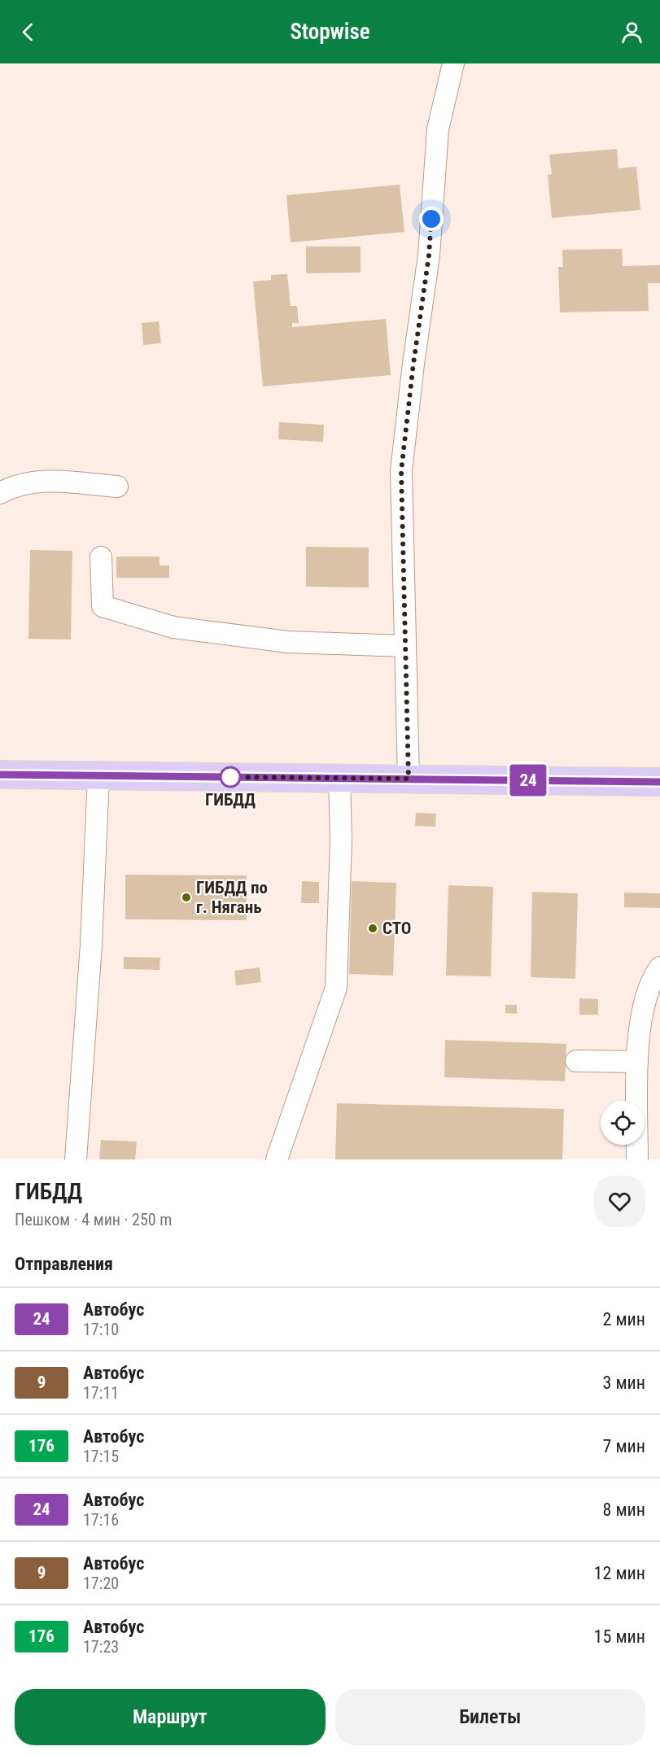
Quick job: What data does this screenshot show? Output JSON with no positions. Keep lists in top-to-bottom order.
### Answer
{
  "places": ["ГИБДД", "ГИБДД по г. Нягань", "СТО"],
  "lines": ["bus line 24"],
  "page": {
    "header": "Stopwise",
    "on_map": "24",
    "heading": [
      ["ГИБДД", "Пешком · 4 мин · 250 m"],
      "Отправления"
    ],
    "list": [
      {
        "mark": "24",
        "name": "Автобус",
        "note": "17:10",
        "value": "2 мин"
      },
      {
        "mark": "9",
        "name": "Автобус",
        "note": "17:11",
        "value": "3 мин"
      },
      {
        "mark": "176",
        "name": "Автобус",
        "note": "17:15",
        "value": "7 мин"
      },
      {
        "mark": "24",
        "name": "Автобус",
        "note": "17:16",
        "value": "8 мин"
      },
      {
        "mark": "9",
        "name": "Автобус",
        "note": "17:20",
        "value": "12 мин"
      },
      {
        "mark": "176",
        "name": "Автобус",
        "note": "17:23",
        "value": "15 мин"
      }
    ],
    "buttons": ["Маршрут", "Билеты"]
  }
}
